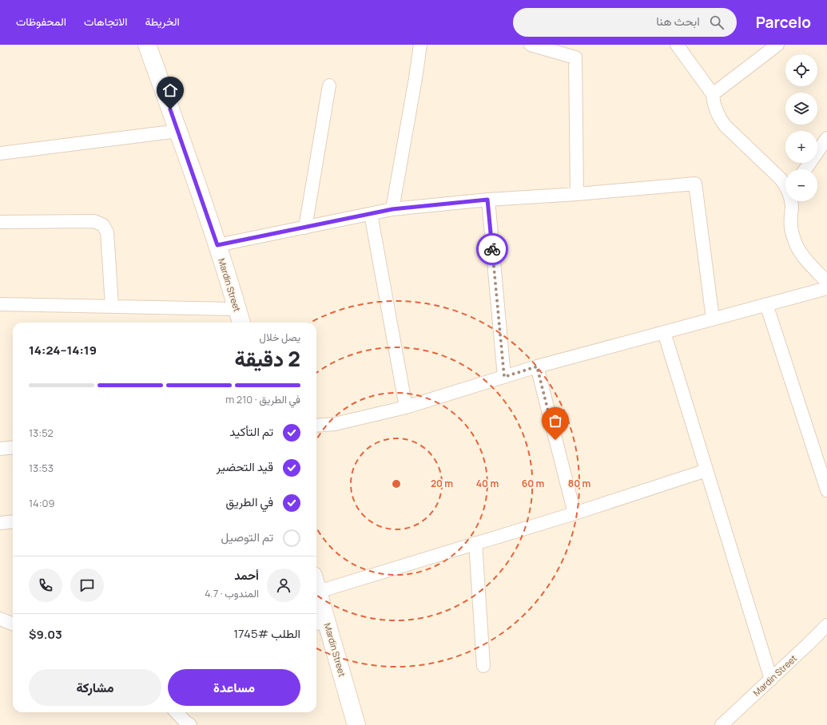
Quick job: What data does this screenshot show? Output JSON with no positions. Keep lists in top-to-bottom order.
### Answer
{
  "streets": {
    "street": ["Mardin Street"]
  },
  "page": {
    "header": "Parcelo",
    "search": "ابحث هنا",
    "nav": ["الخريطة", "الاتجاهات", "المحفوظات"],
    "map_buttons": ["+", "−"],
    "heading": ["2 دقيقة", "يصل خلال", "14:19–14:24"],
    "panel": [
      "أحمد",
      "المندوب · 4.7",
      "الطلب #1745",
      "$9.03"
    ],
    "bar": "في الطريق · 210 m",
    "list": [
      ["تم التأكيد", "13:52"],
      ["قيد التحضير", "13:53"],
      ["في الطريق", "14:09"],
      "تم التوصيل"
    ],
    "buttons": ["مساعدة", "مشاركة"]
  },
  "rings": [
    "20 m",
    "40 m",
    "60 m",
    "80 m"
  ]
}
